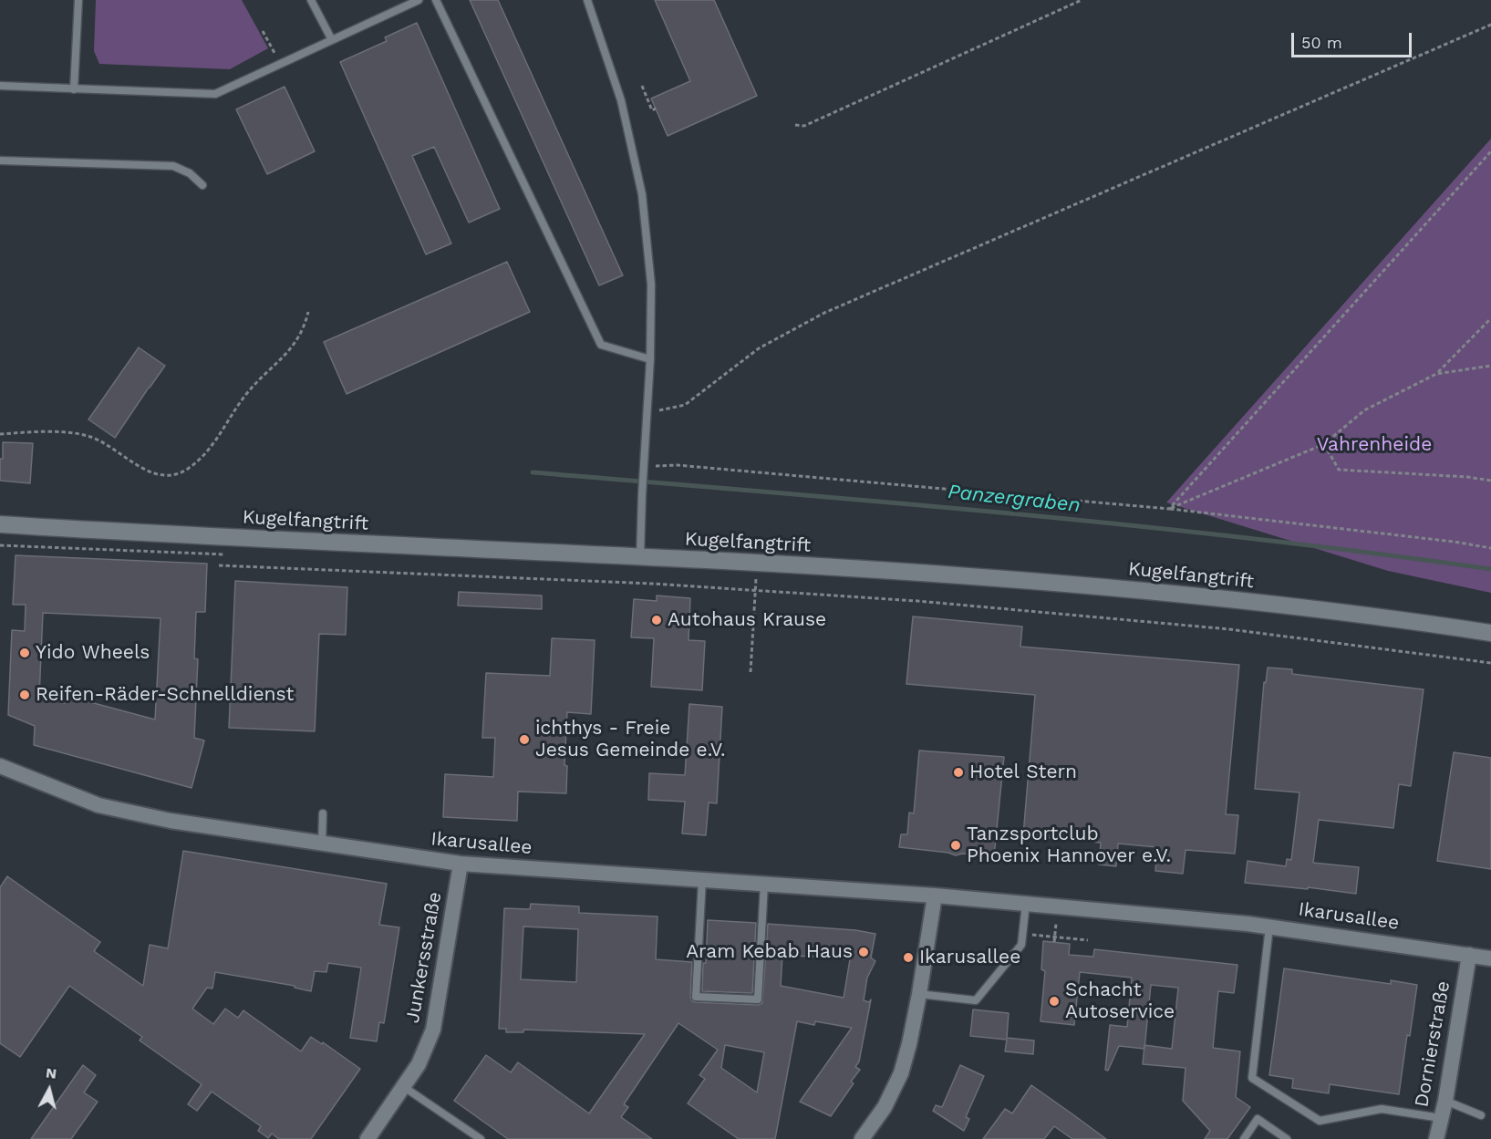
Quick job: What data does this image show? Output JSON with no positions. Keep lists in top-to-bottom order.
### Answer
{
  "streets": {
    "street": [
      "Kugelfangtrift",
      "Ikarusallee",
      "Junkersstraße",
      "Dornierstraße"
    ]
  },
  "crossings": [
    ["Ikarusallee", "Junkersstraße"],
    ["Ikarusallee", "Dornierstraße"]
  ],
  "water": ["Panzergraben"],
  "parks": ["Vahrenheide"],
  "places": [
    "Autohaus Krause",
    "Yido Wheels",
    "Reifen-Räder-Schnelldienst",
    "ichthys - Freie Jesus Gemeinde e.V.",
    "Hotel Stern",
    "Tanzsportclub Phoenix Hannover e.V.",
    "Aram Kebab Haus",
    "Ikarusallee",
    "Schacht Autoservice"
  ],
  "scale_bar": "50 m",
  "north": "top"
}
